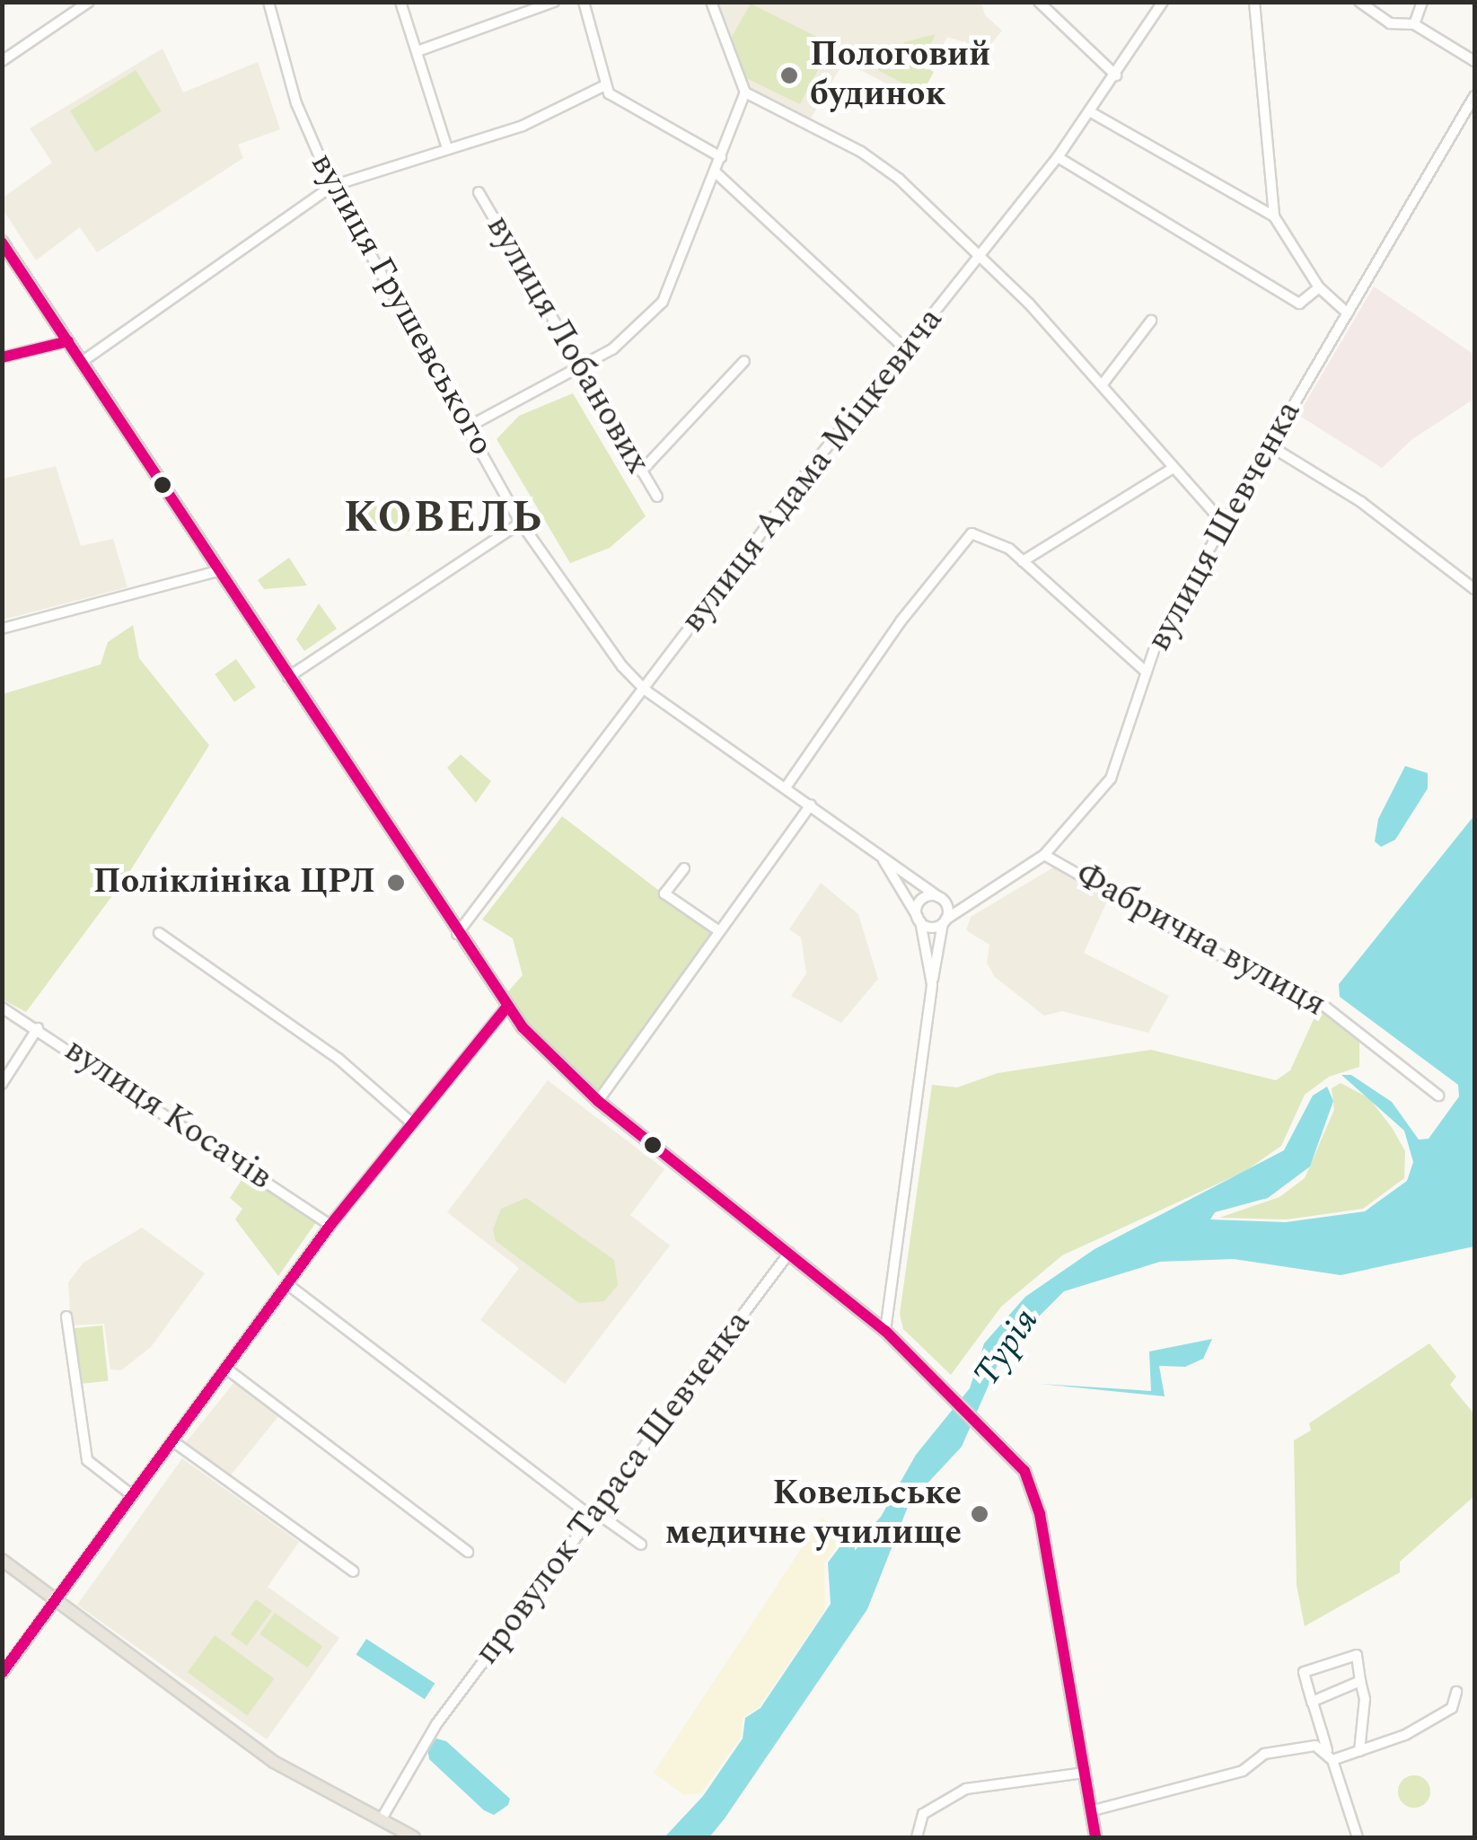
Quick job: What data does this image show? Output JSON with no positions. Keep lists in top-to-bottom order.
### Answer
{
  "streets": {
    "street": [
      "вулиця Грушевського",
      "вулиця Лобанових",
      "вулиця Адама Міцкевича",
      "вулиця Шевченка",
      "Фабрична вулиця",
      "вулиця Косачів",
      "провулок Тараса Шевченка"
    ]
  },
  "crossings": [
    ["вулиця Грушевського", "вулиця Адама Міцкевича"],
    ["вулиця Шевченка", "Фабрична вулиця"]
  ],
  "districts": ["КОВЕЛЬ"],
  "water": ["Турія"],
  "places": ["Пологовий будинок", "Поліклініка ЦРЛ", "Ковельське медичне училище"]
}
